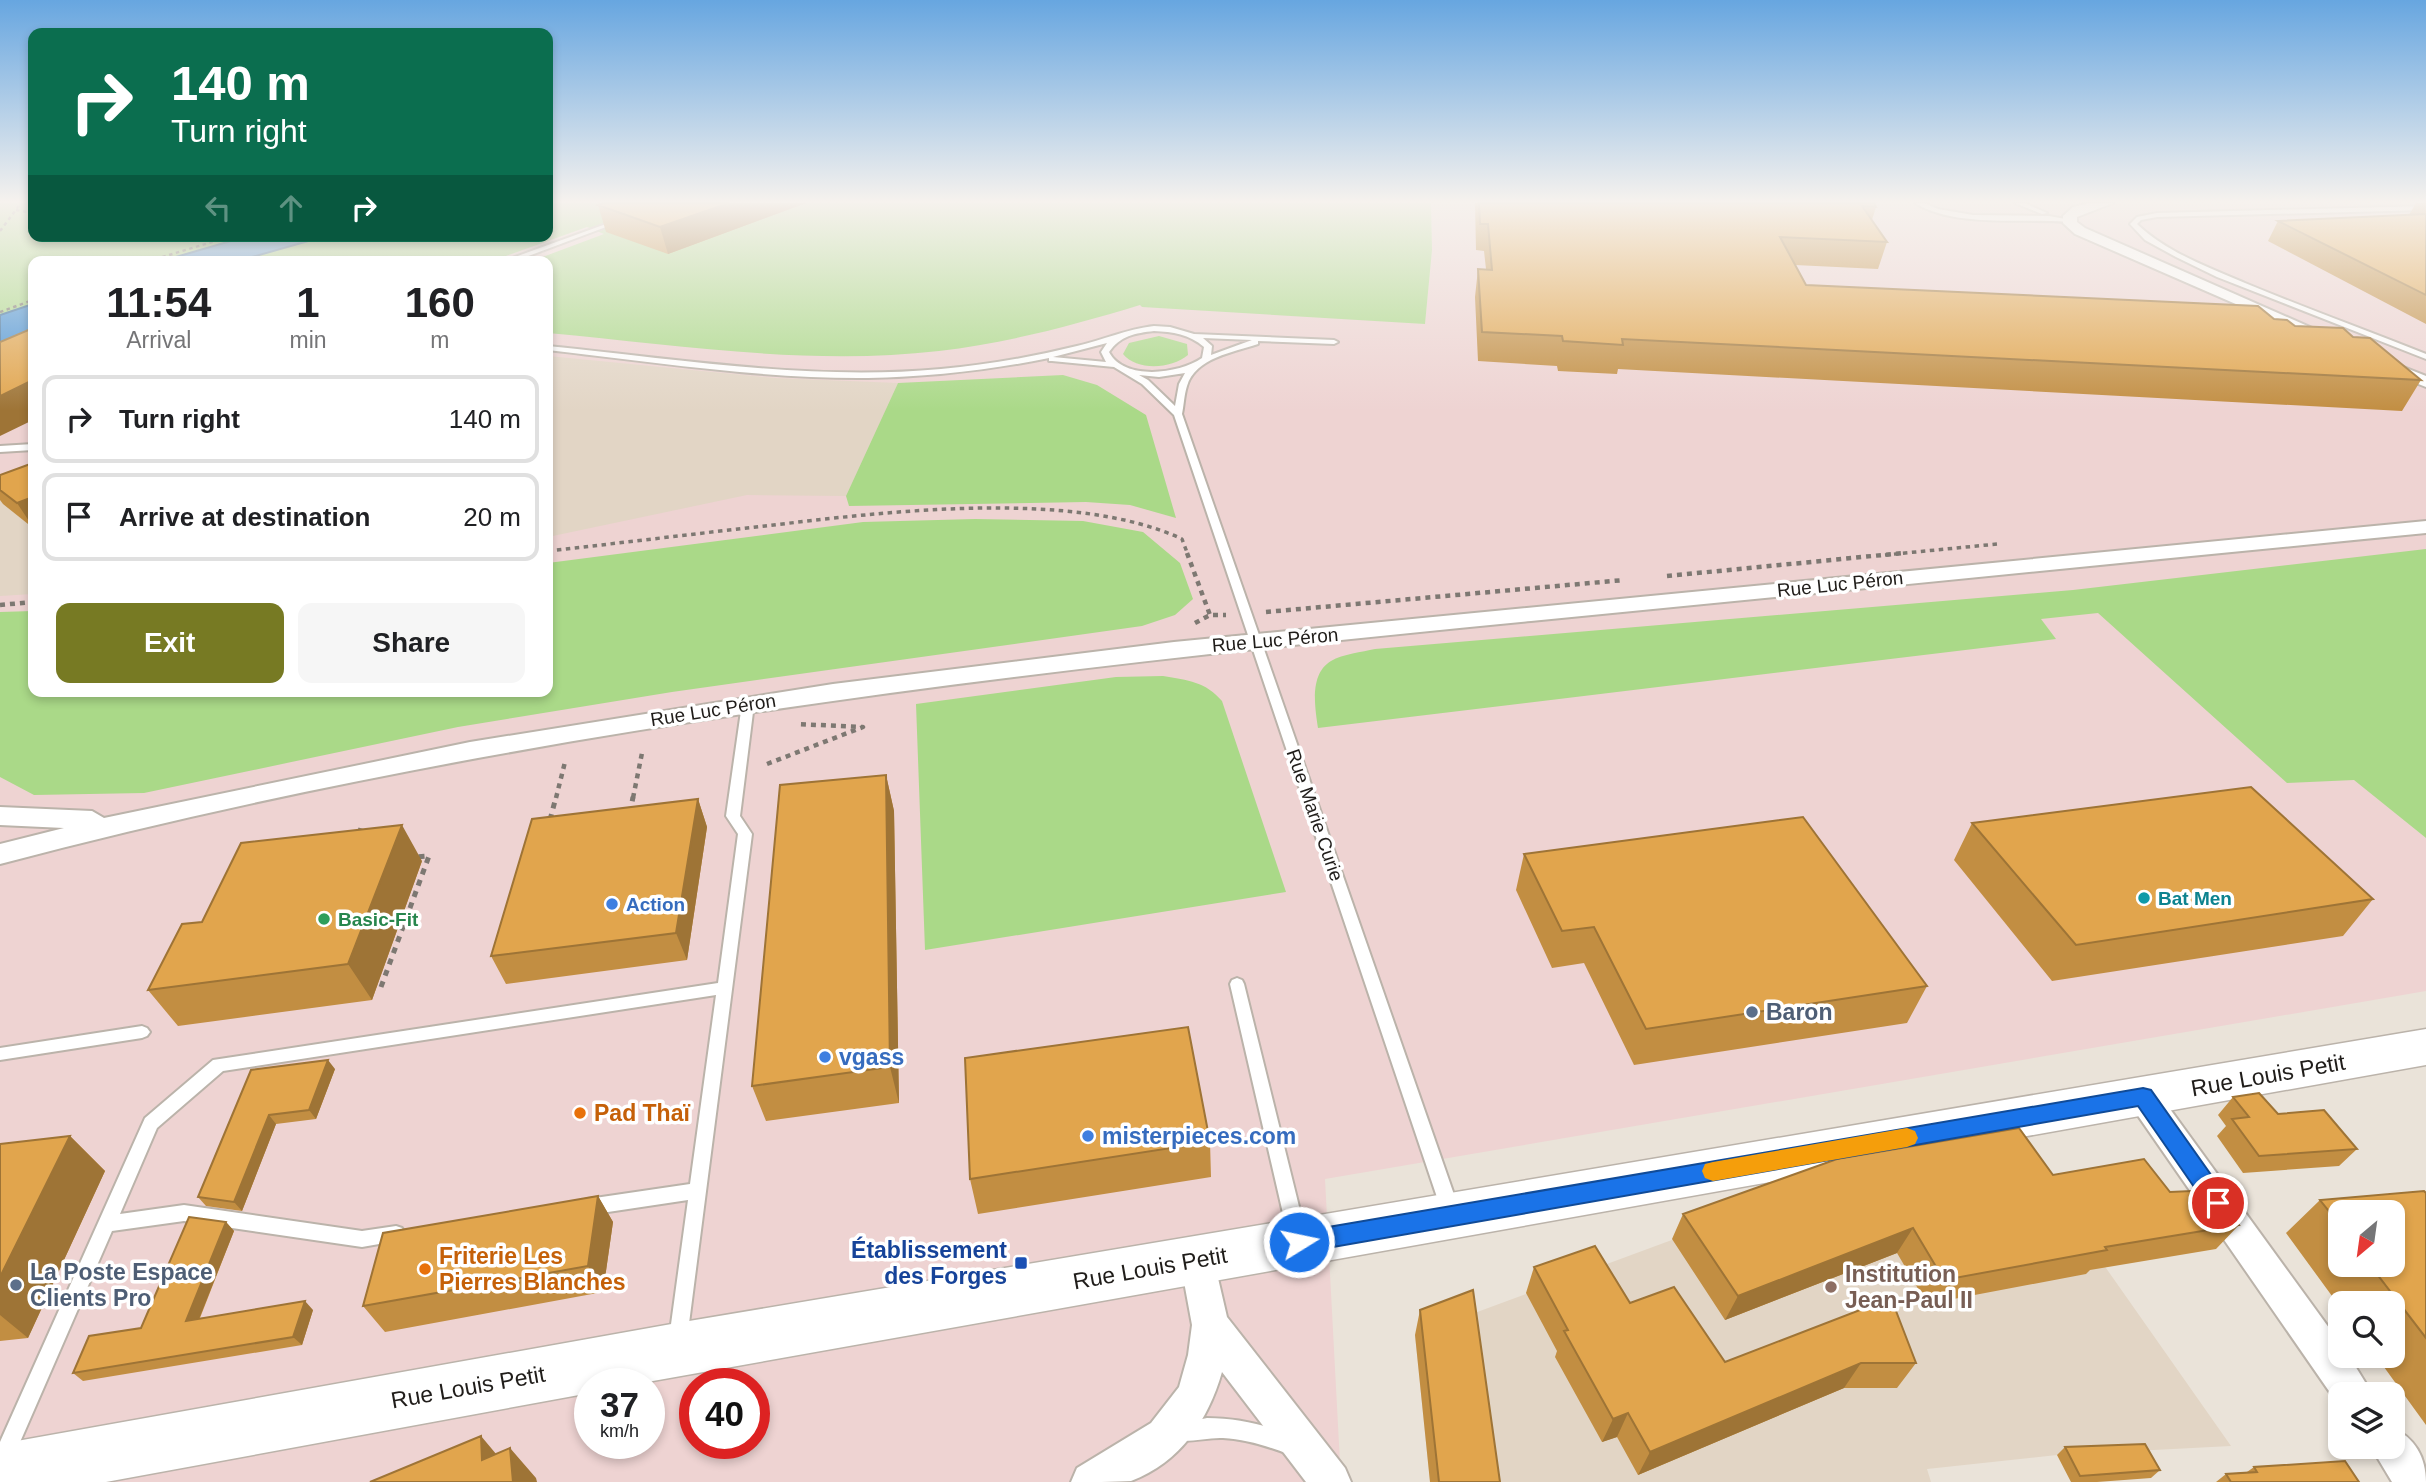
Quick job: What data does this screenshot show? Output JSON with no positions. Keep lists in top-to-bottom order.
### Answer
{
  "streets": {
    "street": ["Rue Luc Péron", "Rue Louis Petit"],
    "lane": ["Rue Marie Curie"]
  },
  "crossings": [
    ["Rue Luc Péron", "Rue Marie Curie"],
    ["Rue Marie Curie", "Rue Louis Petit"]
  ],
  "places": {
    "other": [
      "Bat Men",
      "Action",
      "Basic-Fit",
      "Baron",
      "vgass",
      "Pad Thaï",
      "misterpieces.com",
      "Friterie Les Pierres Blanches",
      "La Poste Espace Clients Pro",
      "Institution Jean-Paul II"
    ],
    "transit": ["Établissement des Forges"]
  },
  "north": "bottom left",
  "page": {
    "turn": ["140 m", "Turn right"],
    "eta": [
      "11:54",
      "Arrival",
      "1",
      "min",
      "160",
      "m"
    ],
    "list": [
      {
        "name": "Turn right",
        "value": "140 m"
      },
      {
        "name": "Arrive at destination",
        "value": "20 m"
      }
    ],
    "buttons": ["Exit", "Share"],
    "speed": "37 km/h",
    "limit": "40"
  }
}
